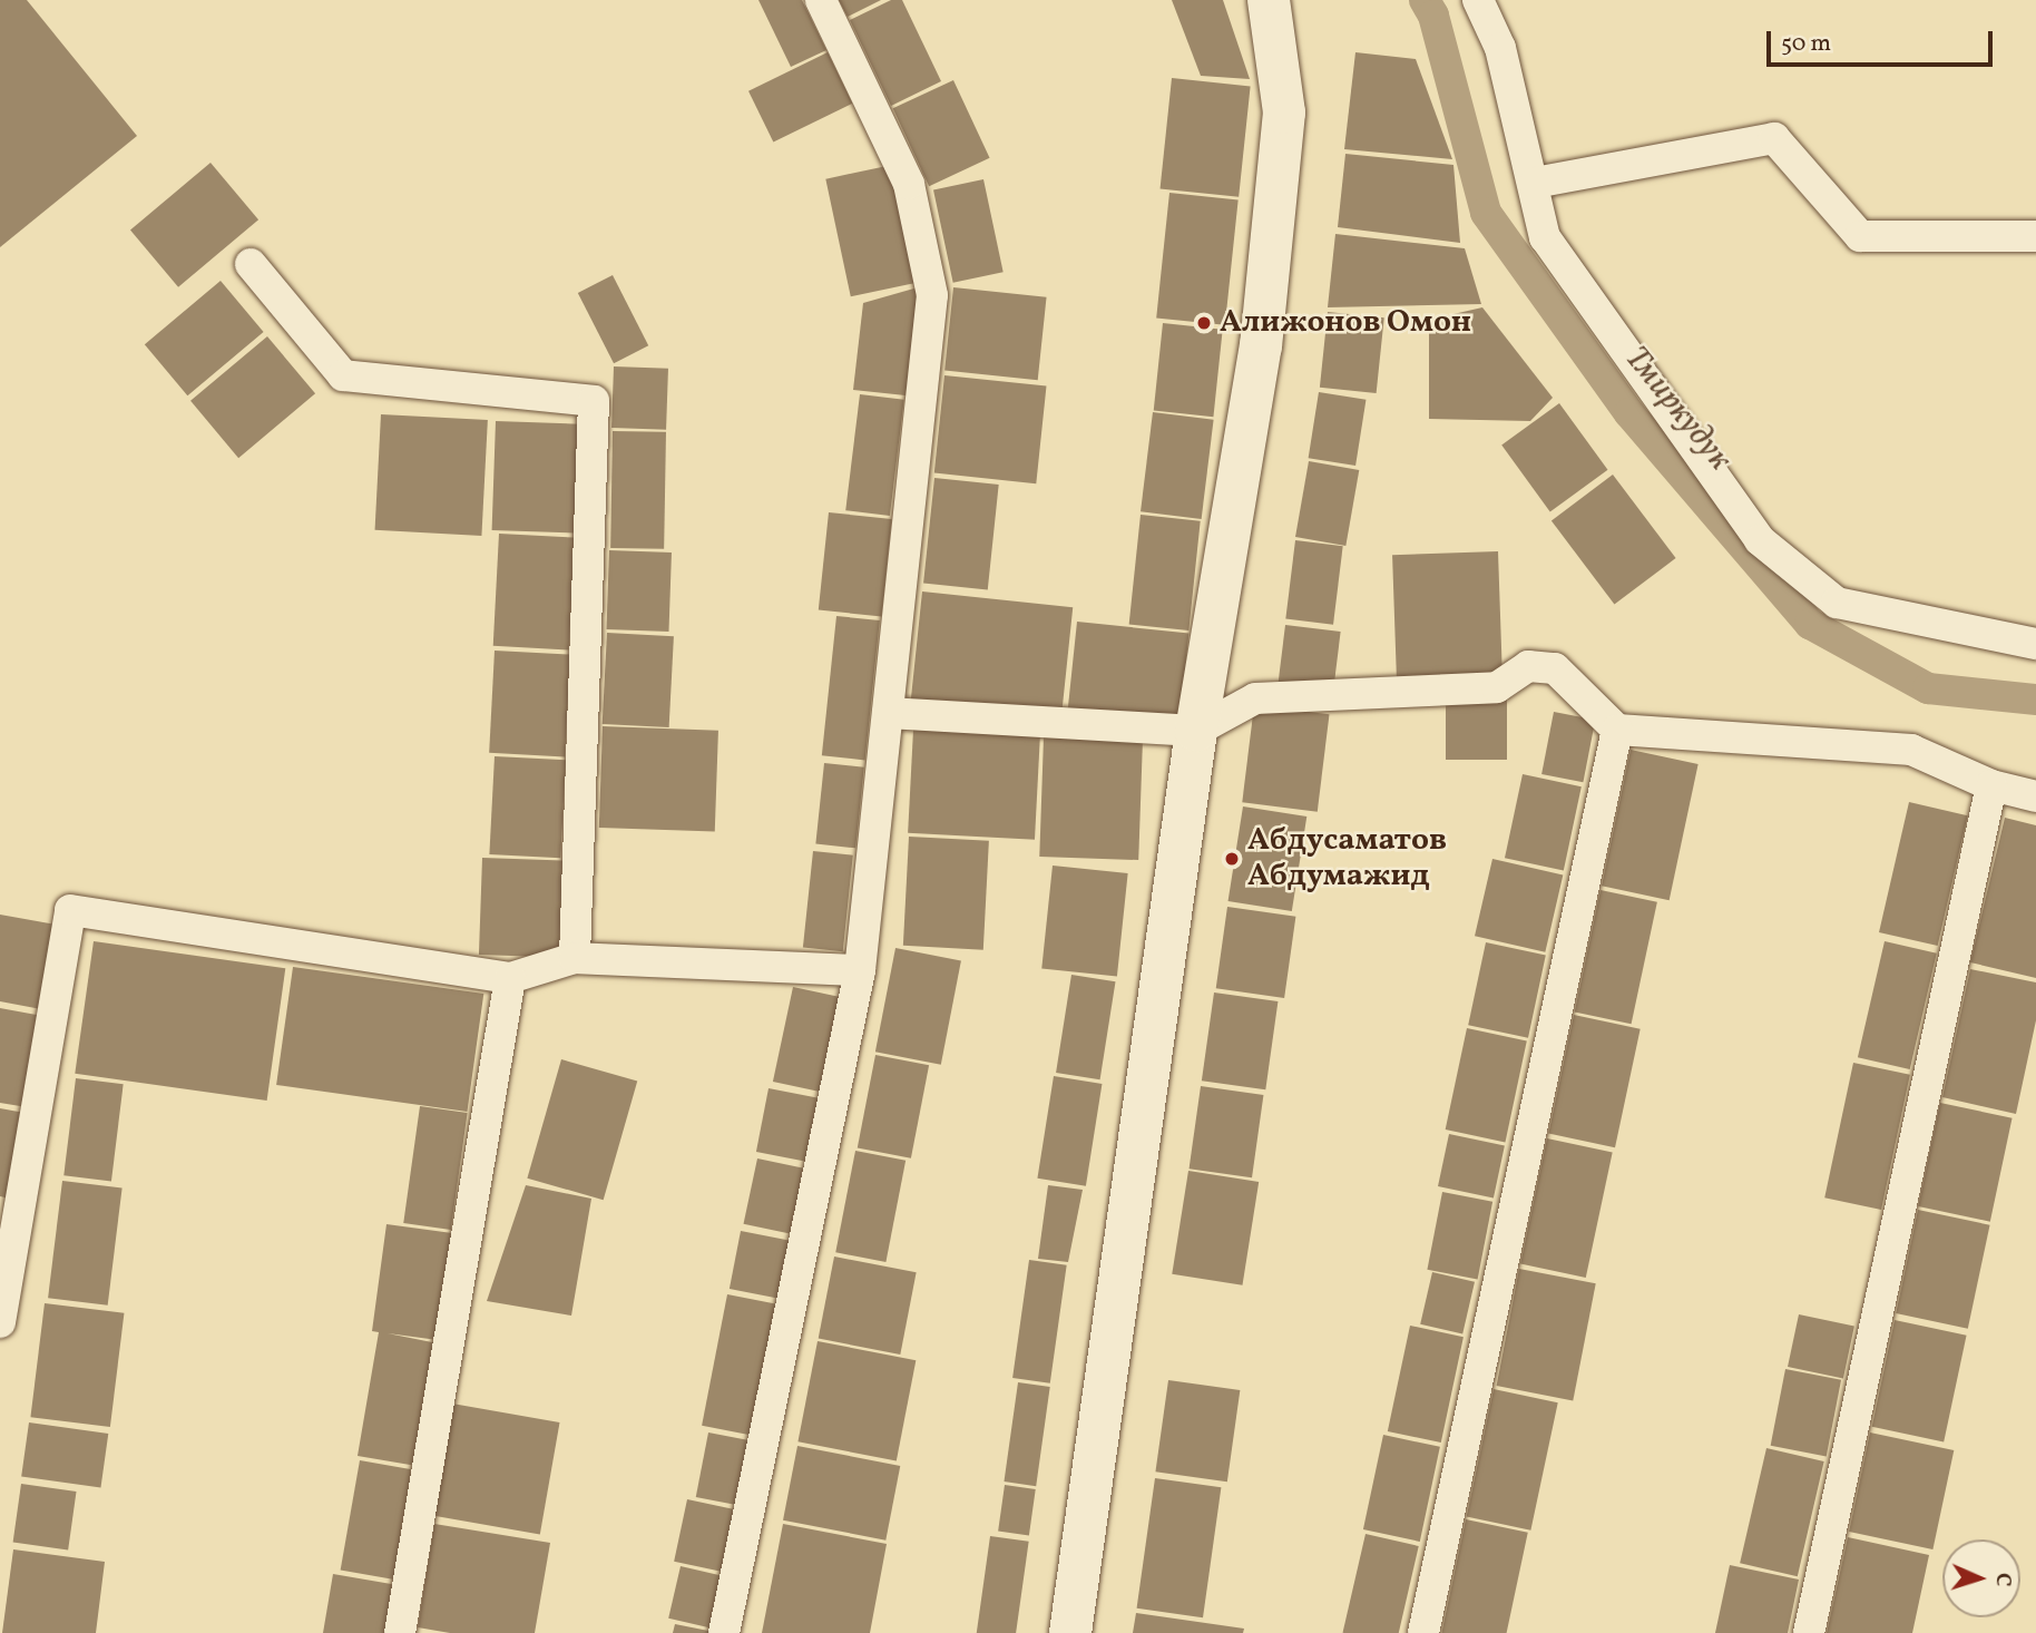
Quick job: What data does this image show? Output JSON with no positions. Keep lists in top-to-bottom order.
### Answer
{
  "water": ["Тмиркудук"],
  "places": ["Алижонов Омон", "Абдусаматов Абдумажид"],
  "scale_bar": "50 m",
  "north": "right"
}
